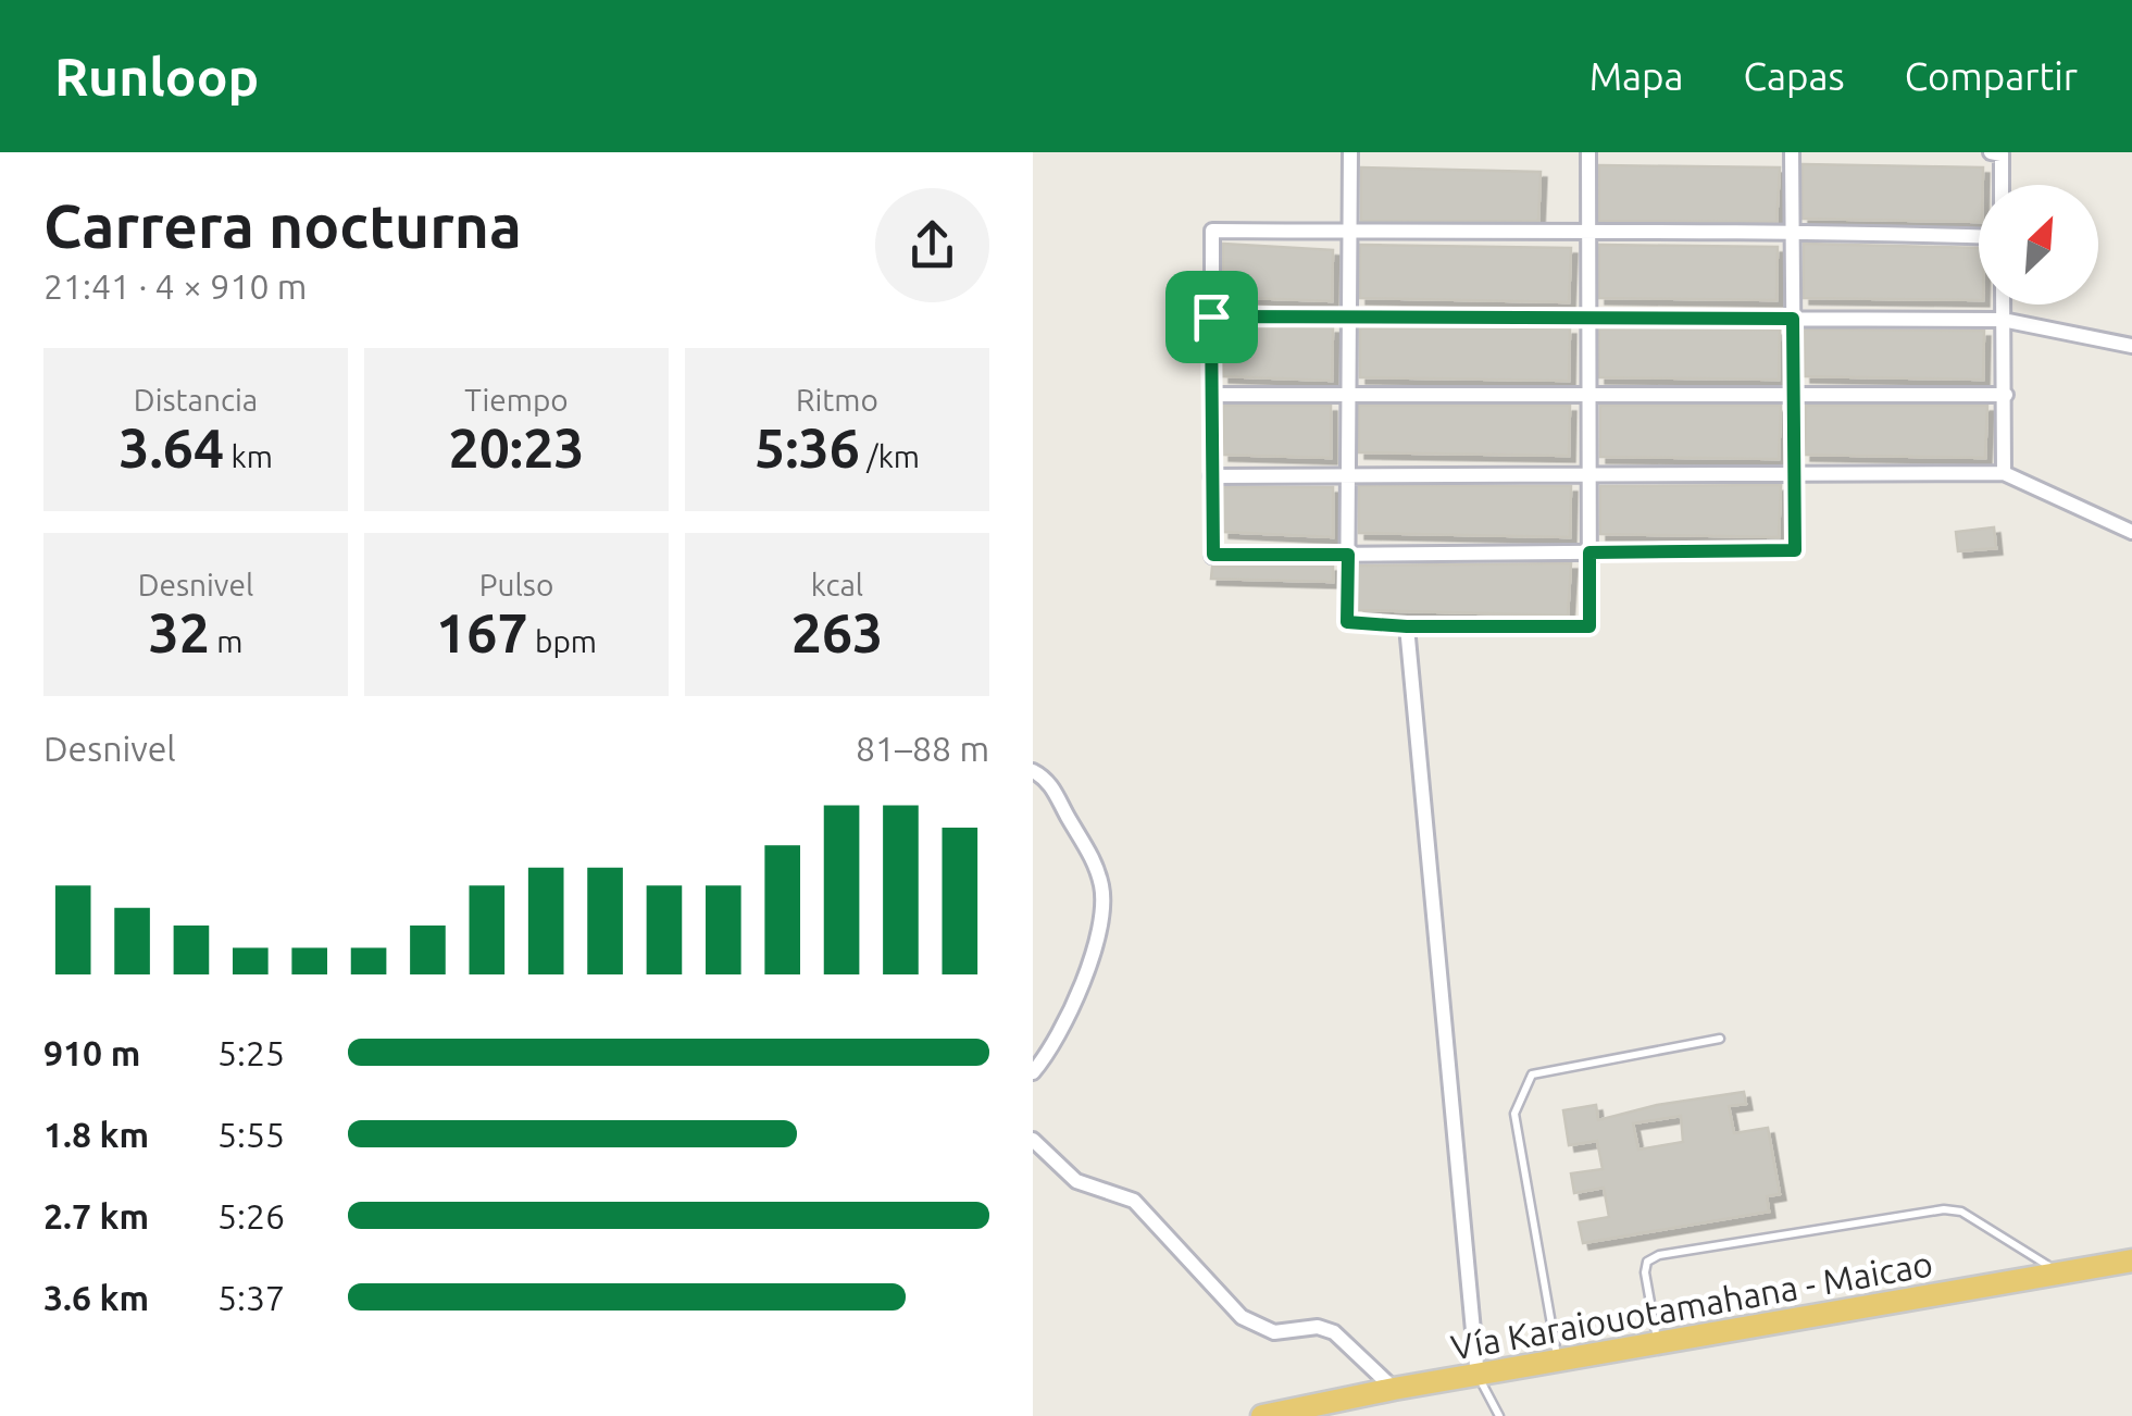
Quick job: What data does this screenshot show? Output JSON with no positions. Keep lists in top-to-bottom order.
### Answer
{
  "streets": {
    "highway": ["Vía Karaiouotamahana - Maicao"]
  },
  "north": "top right",
  "page": {
    "header": "Runloop",
    "nav": ["Mapa", "Capas", "Compartir"],
    "heading": ["Carrera nocturna", "21:41 · 4 × 910 m"],
    "stats": [
      ["Distancia", "3.64 km"],
      ["Tiempo", "20:23"],
      ["Ritmo", "5:36 /km"],
      ["Desnivel", "32 m"],
      ["Pulso", "167 bpm"],
      ["kcal", "263"]
    ],
    "chart": ["Desnivel", "81–88 m"],
    "list": [
      {
        "name": "910 m",
        "note": "5:25"
      },
      {
        "name": "1.8 km",
        "note": "5:55"
      },
      {
        "name": "2.7 km",
        "note": "5:26"
      },
      {
        "name": "3.6 km",
        "note": "5:37"
      }
    ]
  }
}
